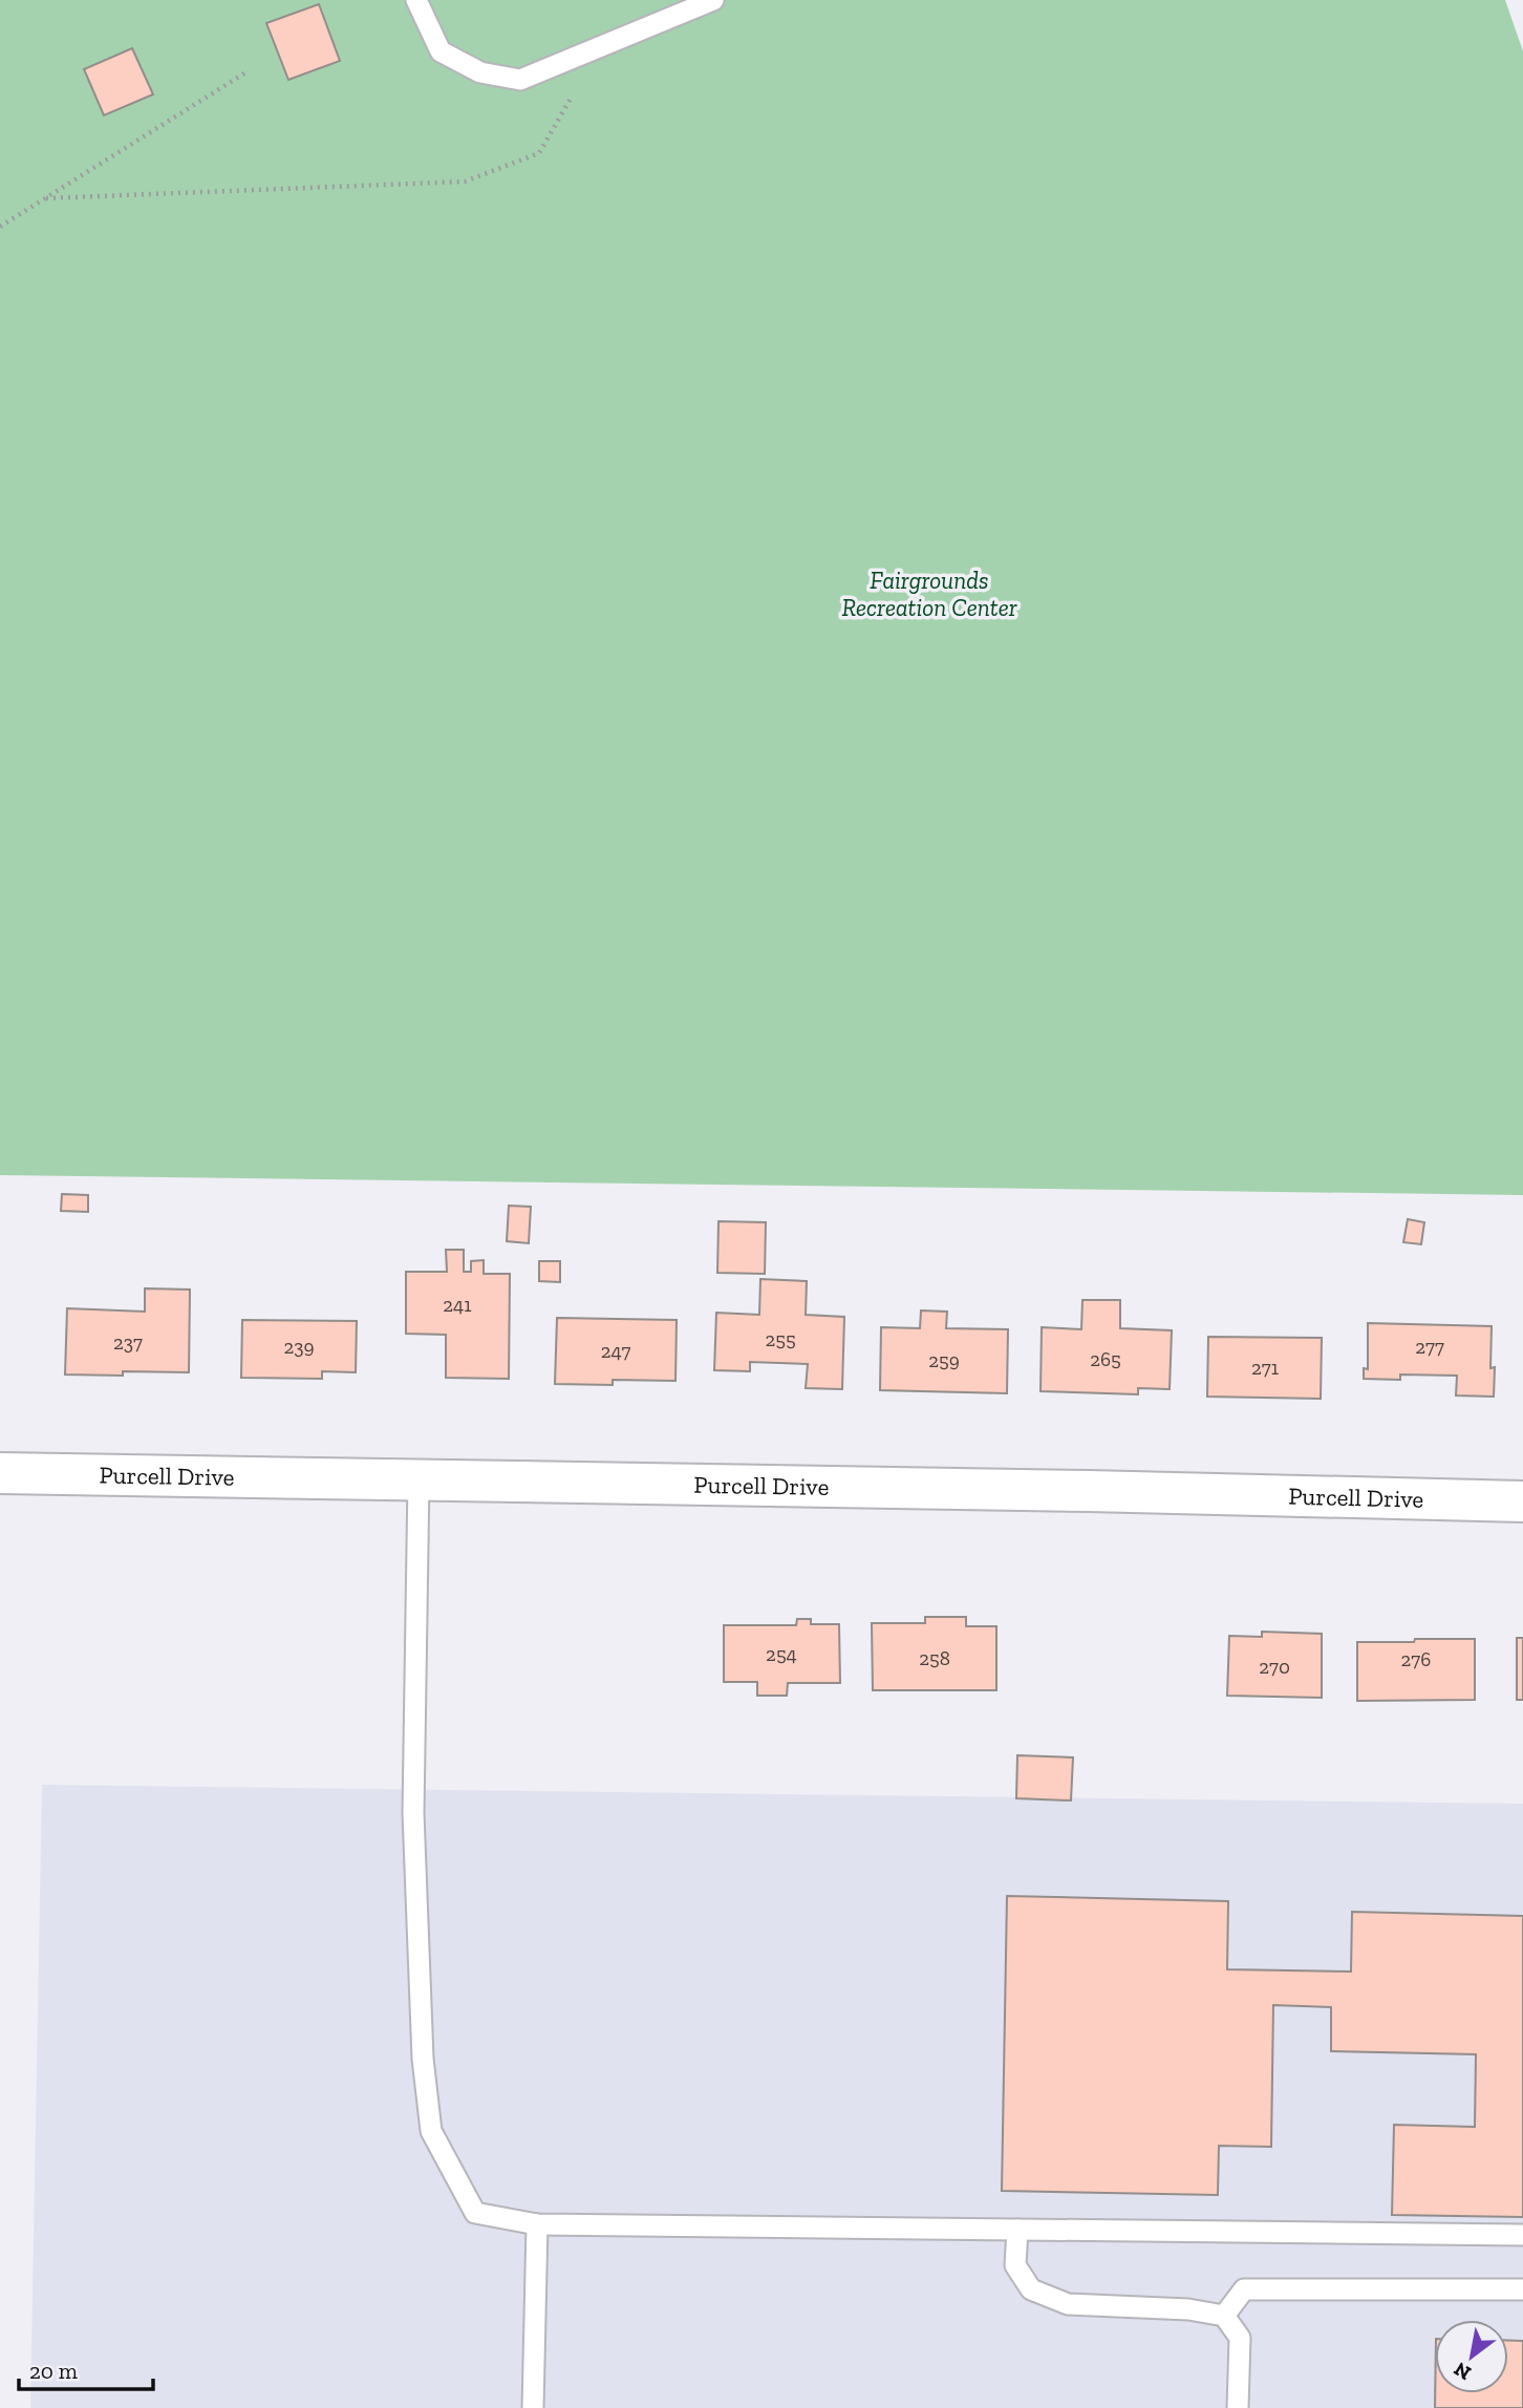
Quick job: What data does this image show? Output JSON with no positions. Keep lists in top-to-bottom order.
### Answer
{
  "streets": {
    "street": ["Purcell Drive"]
  },
  "parks": ["Fairgrounds Recreation Center"],
  "house_numbers": [
    "241",
    "255",
    "237",
    "239",
    "277",
    "247",
    "265",
    "259",
    "271",
    "254",
    "258",
    "276",
    "270"
  ],
  "scale_bar": "20 m",
  "north": "bottom left"
}
